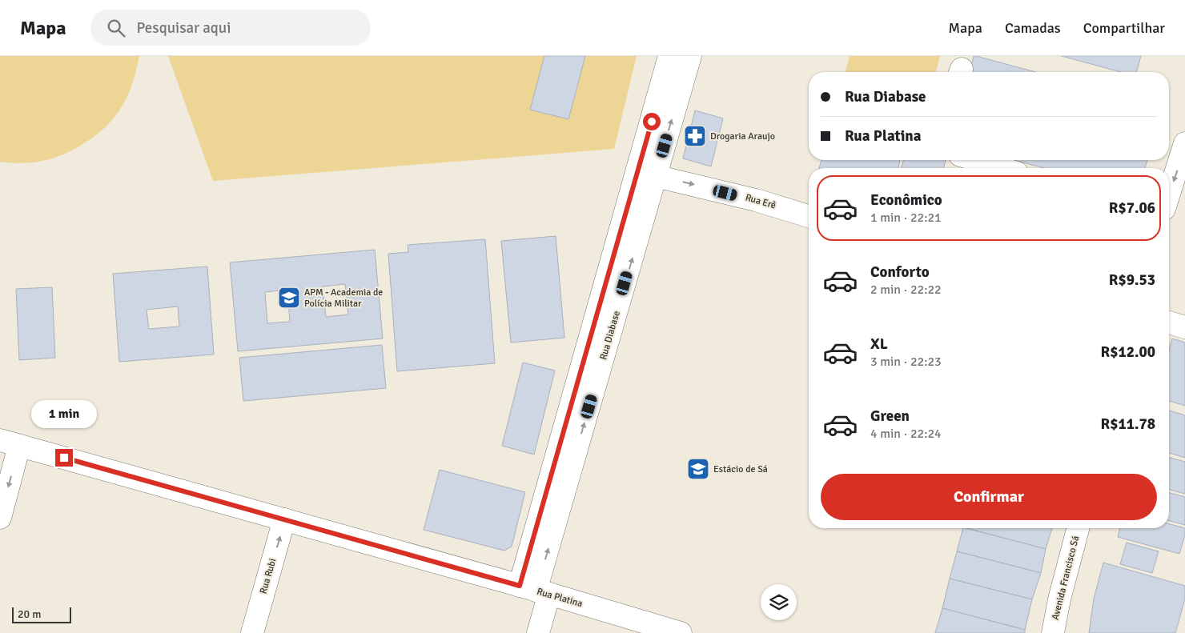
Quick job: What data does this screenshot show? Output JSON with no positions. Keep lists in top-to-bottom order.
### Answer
{
  "streets": {
    "street": [
      "Rua Erê",
      "Rua Diabase",
      "Rua Rubi",
      "Avenida Francisco Sá",
      "Rua Platina"
    ]
  },
  "crossings": [
    ["Rua Erê", "Rua Diabase"],
    ["Rua Diabase", "Rua Platina"],
    ["Rua Rubi", "Rua Platina"]
  ],
  "one_way": ["Rua Erê", "Rua Rubi"],
  "places": {
    "pharmacy": ["Drogaria Araujo"],
    "school or university": ["APM - Academia de Polícia Militar", "Estácio de Sá"]
  },
  "scale_bar": "20 m",
  "page": {
    "header": "Mapa",
    "search": "Pesquisar aqui",
    "nav": ["Mapa", "Camadas", "Compartilhar"],
    "banner": ["Rua Diabase", "Rua Platina"],
    "list": [
      {
        "name": "Econômico",
        "note": "1 min · 22:21",
        "value": "R$7.06"
      },
      {
        "name": "Conforto",
        "note": "2 min · 22:22",
        "value": "R$9.53"
      },
      {
        "name": "XL",
        "note": "3 min · 22:23",
        "value": "R$12.00"
      },
      {
        "name": "Green",
        "note": "4 min · 22:24",
        "value": "R$11.78"
      }
    ],
    "bubble": "1 min",
    "buttons": "Confirmar",
    "scale": "20 m"
  }
}
